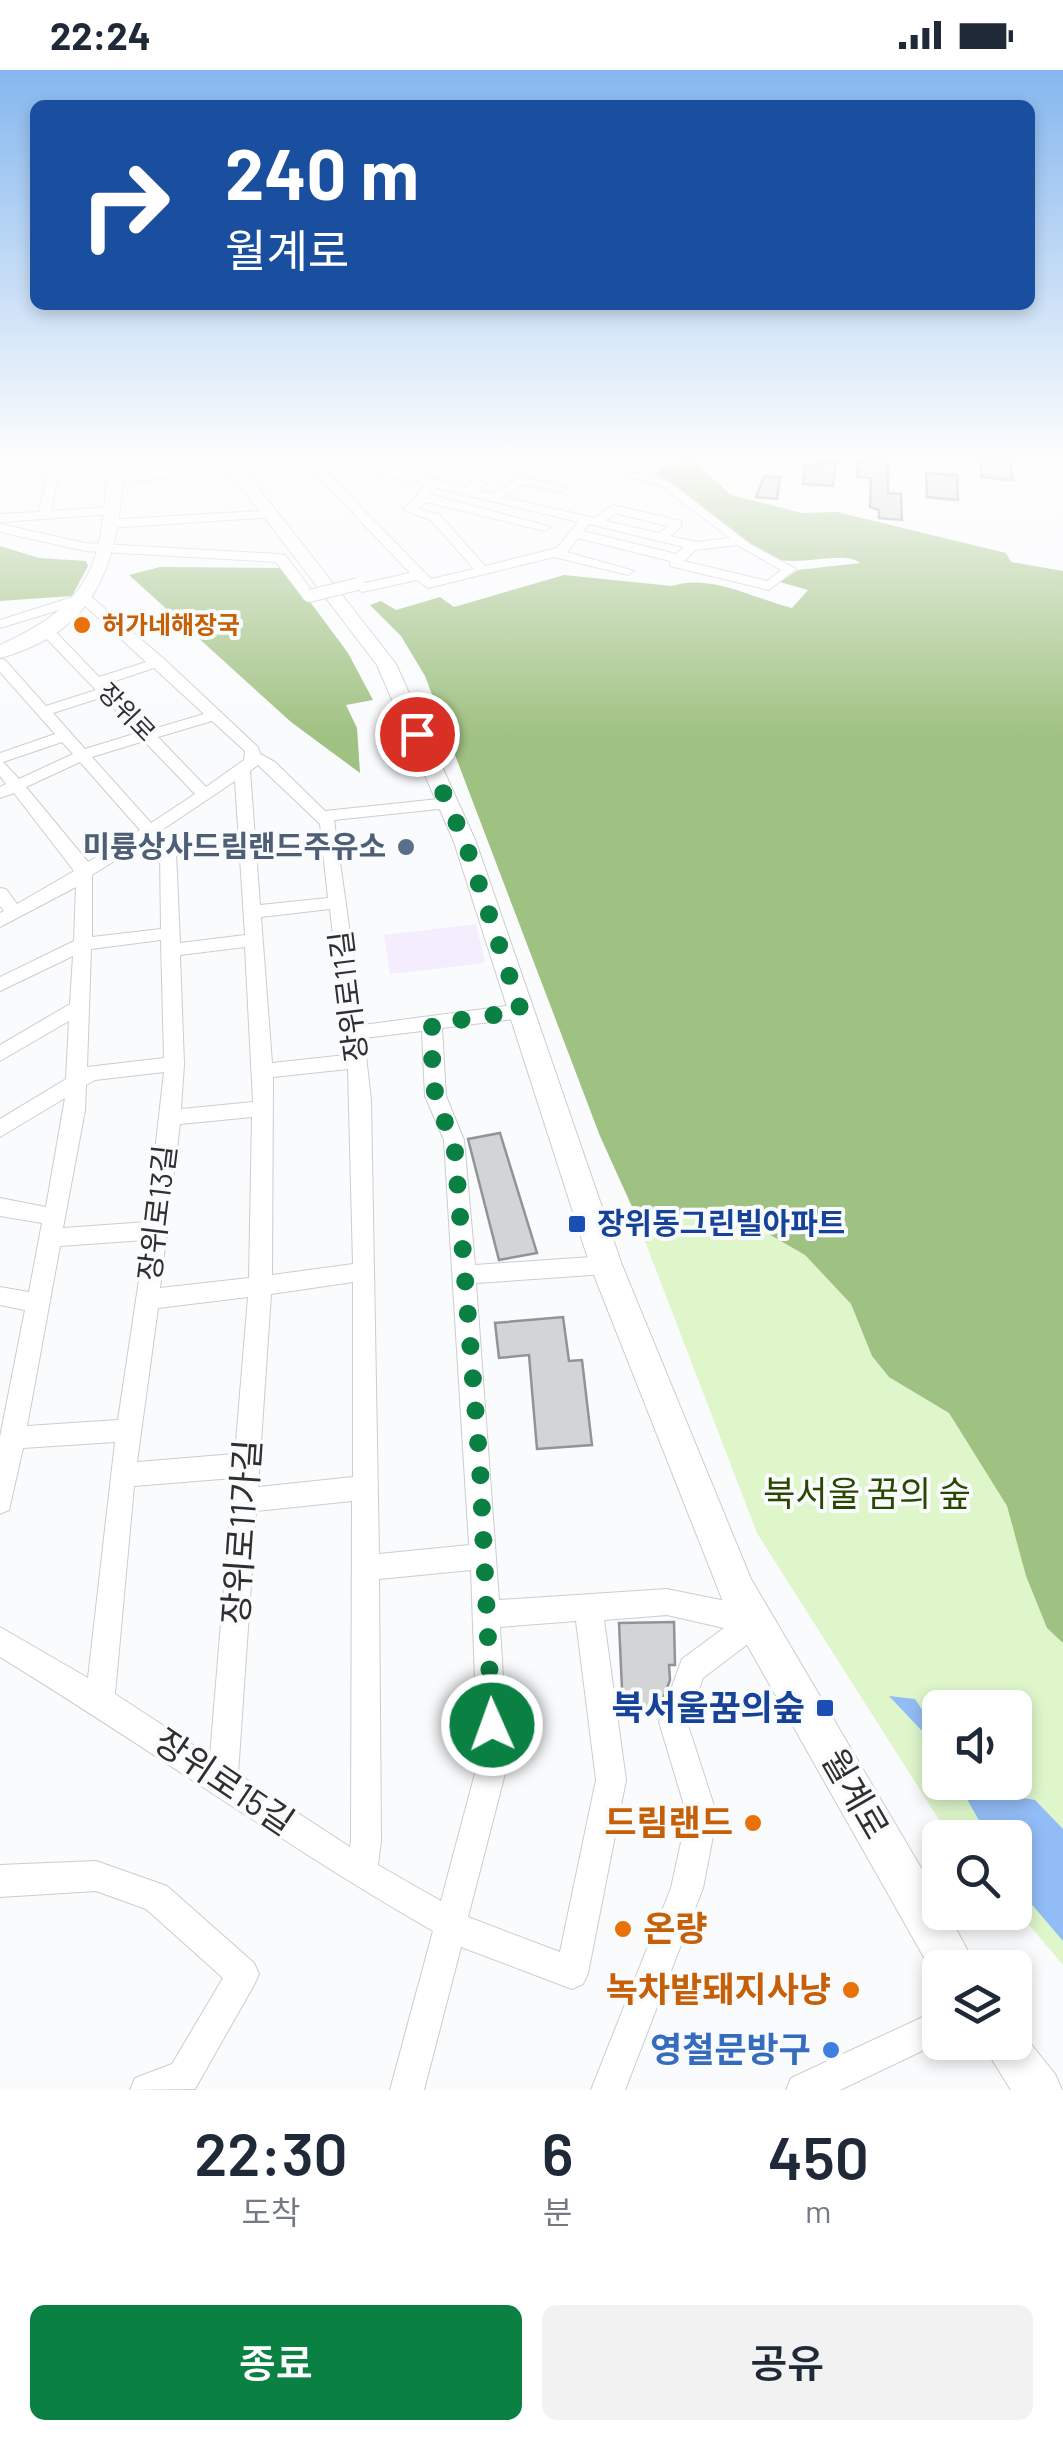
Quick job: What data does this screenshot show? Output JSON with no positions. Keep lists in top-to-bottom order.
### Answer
{
  "streets": {
    "main road": ["월계로"],
    "street": [
      "장위로",
      "장위로11길",
      "장위로13길",
      "장위로11가길",
      "장위로15길"
    ]
  },
  "crossings": [
    ["장위로11길", "장위로15길"],
    ["장위로13길", "장위로15길"],
    ["장위로11가길", "장위로15길"]
  ],
  "parks": ["북서울 꿈의 숲"],
  "places": {
    "other": [
      "허가네해장국",
      "미륭상사드림랜드주유소",
      "드림랜드",
      "온량",
      "녹차밭돼지사냥",
      "영철문방구"
    ],
    "transit": ["장위동그린빌아파트", "북서울꿈의숲"]
  },
  "page": {
    "status": "22:24",
    "turn": ["240 m", "월계로"],
    "eta": [
      "22:30",
      "도착",
      "6",
      "분",
      "450",
      "m"
    ],
    "buttons": ["종료", "공유"]
  }
}
